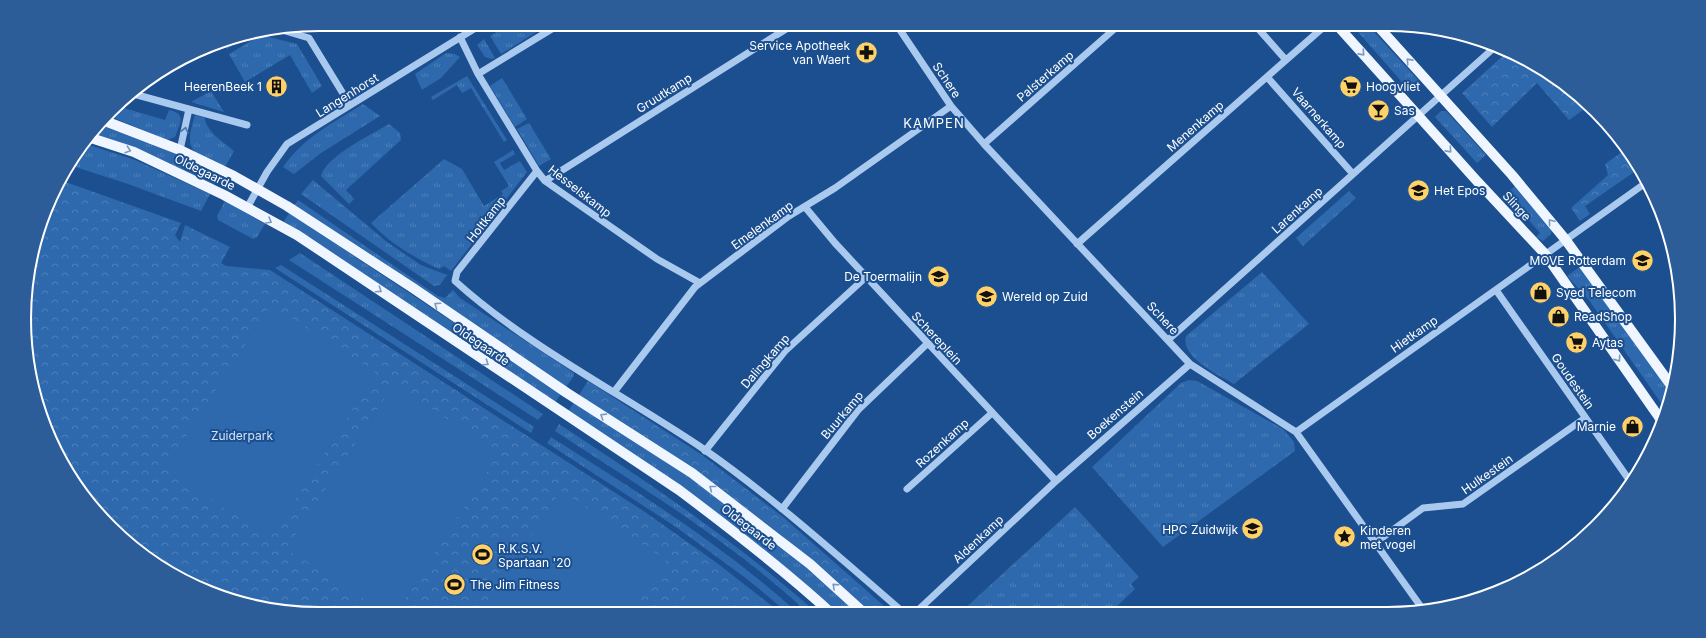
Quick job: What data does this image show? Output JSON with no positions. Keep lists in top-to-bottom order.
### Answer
{
  "streets": {
    "main road": ["Oldegaarde", "Slinge"],
    "street": [
      "Palsterkamp",
      "Schere",
      "Gruutkamp",
      "Langenhorst",
      "Vaarnerkamp",
      "Menenkamp",
      "Hesselskamp",
      "Larenkamp",
      "Holtkamp",
      "Emelenkamp",
      "Hietkamp",
      "Schereplein",
      "Dalingkamp",
      "Goudestein",
      "Boekenstein",
      "Buurkamp",
      "Rozenkamp",
      "Hulkestein",
      "Aldenkamp"
    ]
  },
  "crossings": [
    ["Palsterkamp", "Schere"],
    ["Schere", "Menenkamp"],
    ["Schere", "Larenkamp"],
    ["Schere", "Emelenkamp"],
    ["Schere", "Hietkamp"],
    ["Schere", "Boekenstein"],
    ["Schere", "Hulkestein"],
    ["Gruutkamp", "Hesselskamp"],
    ["Langenhorst", "Oldegaarde"],
    ["Langenhorst", "Hesselskamp"],
    ["Vaarnerkamp", "Menenkamp"],
    ["Vaarnerkamp", "Larenkamp"],
    ["Hesselskamp", "Holtkamp"],
    ["Hesselskamp", "Emelenkamp"],
    ["Slinge", "Larenkamp"],
    ["Slinge", "Hietkamp"],
    ["Holtkamp", "Emelenkamp"],
    ["Emelenkamp", "Schereplein"],
    ["Hietkamp", "Goudestein"],
    ["Schereplein", "Dalingkamp"],
    ["Schereplein", "Boekenstein"],
    ["Schereplein", "Buurkamp"],
    ["Schereplein", "Rozenkamp"],
    ["Schereplein", "Aldenkamp"],
    ["Goudestein", "Hulkestein"],
    ["Boekenstein", "Aldenkamp"]
  ],
  "districts": ["KAMPEN"],
  "parks": ["Zuiderpark"],
  "places": {
    "pharmacy": ["Service Apotheek van Waert"],
    "building": ["HeerenBeek 1"],
    "supermarket": ["Hoogvliet", "Aytas"],
    "bar": ["Sas"],
    "school or university": [
      "Het Epos",
      "MOVE Rotterdam",
      "De Toermalijn",
      "Wereld op Zuid",
      "HPC Zuidwijk"
    ],
    "shop": ["Syed Telecom", "ReadShop", "Marnie"],
    "place": ["Kinderen met vogel"],
    "sports": ["R.K.S.V. Spartaan '20", "The Jim Fitness"]
  }
}
